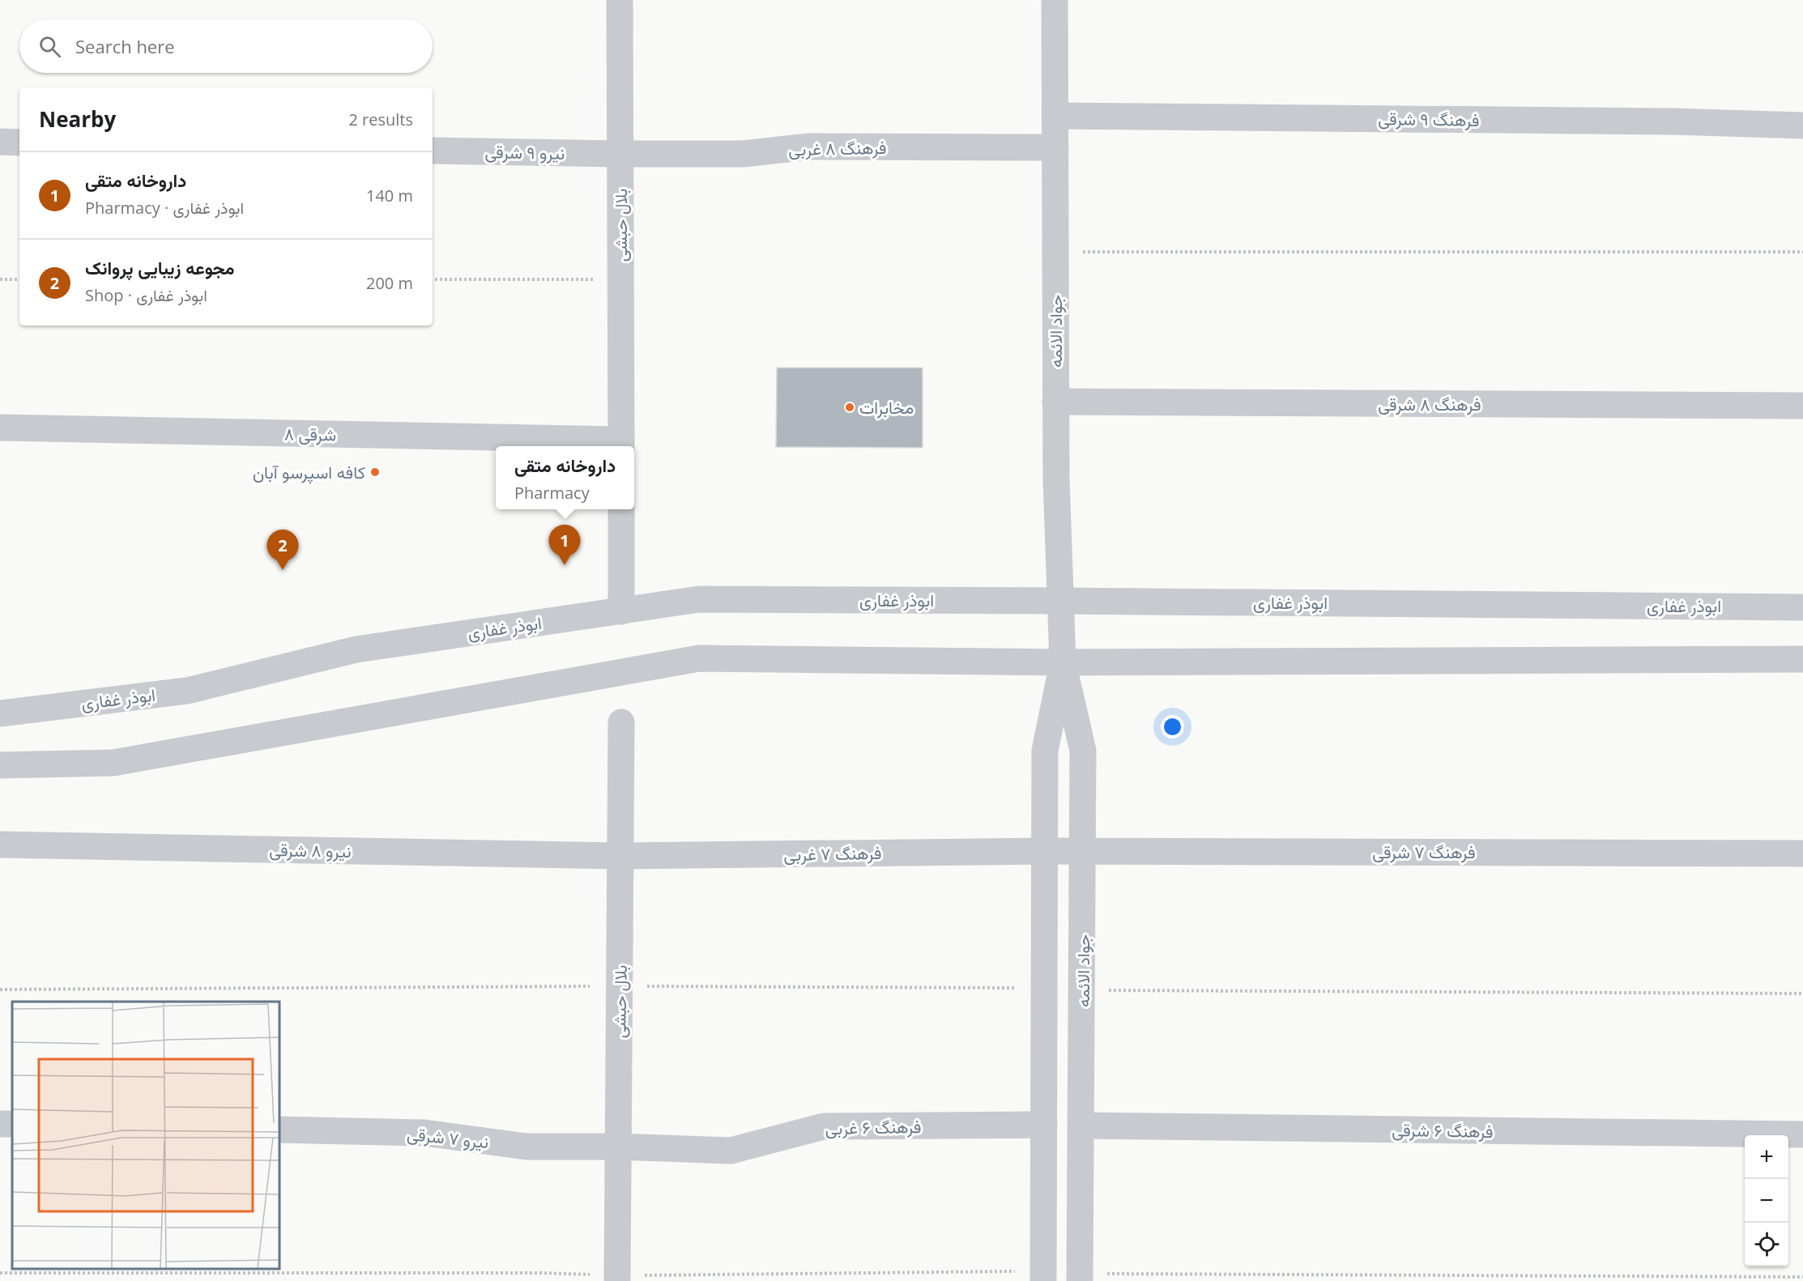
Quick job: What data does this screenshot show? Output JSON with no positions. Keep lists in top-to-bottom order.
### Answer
{
  "streets": {
    "street": [
      "فرهنگ ۹ شرقی",
      "فرهنگ ۸ غربی",
      "نیرو ۹ شرقی",
      "بلال حبشی",
      "جواد الائمه",
      "فرهنگ ۸ شرقی",
      "۸ شرقی",
      "ابوذر غفاری",
      "نیرو ۸ شرقی",
      "فرهنگ ۷ شرقی",
      "فرهنگ ۷ غربی",
      "فرهنگ ۶ غربی",
      "فرهنگ ۶ شرقی",
      "نیرو ۷ شرقی"
    ]
  },
  "crossings": [
    ["فرهنگ ۹ شرقی", "جواد الائمه"],
    ["فرهنگ ۸ غربی", "نیرو ۹ شرقی"],
    ["فرهنگ ۸ غربی", "بلال حبشی"],
    ["فرهنگ ۸ غربی", "جواد الائمه"],
    ["نیرو ۹ شرقی", "بلال حبشی"],
    ["بلال حبشی", "۸ شرقی"],
    ["بلال حبشی", "نیرو ۸ شرقی"],
    ["بلال حبشی", "فرهنگ ۷ غربی"],
    ["بلال حبشی", "فرهنگ ۶ غربی"],
    ["بلال حبشی", "نیرو ۷ شرقی"],
    ["جواد الائمه", "فرهنگ ۸ شرقی"],
    ["جواد الائمه", "ابوذر غفاری"],
    ["جواد الائمه", "فرهنگ ۷ شرقی"],
    ["جواد الائمه", "فرهنگ ۷ غربی"],
    ["جواد الائمه", "فرهنگ ۶ غربی"],
    ["جواد الائمه", "فرهنگ ۶ شرقی"],
    ["نیرو ۸ شرقی", "فرهنگ ۷ غربی"],
    ["فرهنگ ۷ شرقی", "فرهنگ ۷ غربی"],
    ["فرهنگ ۶ غربی", "نیرو ۷ شرقی"]
  ],
  "places": ["مخابرات", "کافه اسپرسو آبان"],
  "page": {
    "search": "Search here",
    "heading": ["Nearby", "2 results"],
    "list": [
      {
        "mark": "1",
        "name": "داروخانه متقی",
        "note": "Pharmacy · ابوذر غفاری",
        "value": "140 m"
      },
      {
        "mark": "2",
        "name": "مجوعه زیبایی پروانک",
        "note": "Shop · ابوذر غفاری",
        "value": "200 m"
      }
    ],
    "popup": ["داروخانه متقی", "Pharmacy"],
    "pins": ["1", "2"],
    "map_buttons": ["+", "−"]
  }
}
